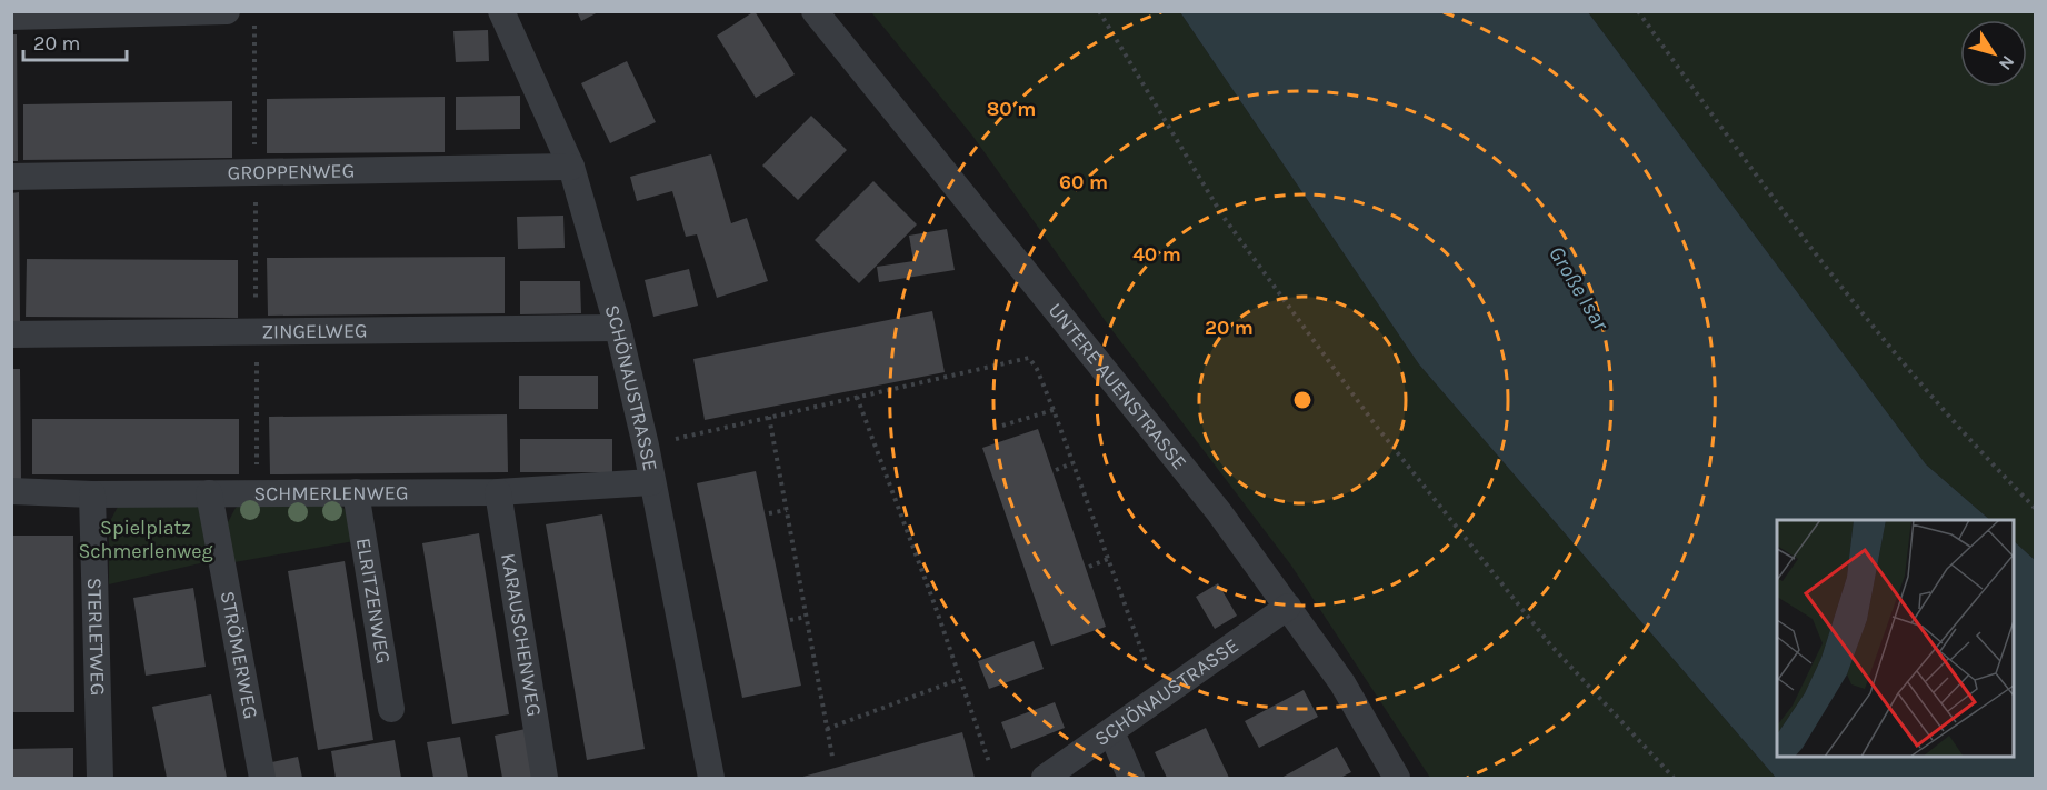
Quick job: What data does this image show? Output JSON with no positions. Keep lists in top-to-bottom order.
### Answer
{
  "streets": {
    "street": [
      "GROPPENWEG",
      "ZINGELWEG",
      "UNTERE AUENSTRASSE",
      "SCHÖNAUSTRASSE",
      "SCHMERLENWEG",
      "ELRITZENWEG",
      "KARAUSCHENWEG",
      "STERLETWEG",
      "STRÖMERWEG"
    ]
  },
  "crossings": [
    ["GROPPENWEG", "SCHÖNAUSTRASSE"],
    ["ZINGELWEG", "SCHÖNAUSTRASSE"],
    ["UNTERE AUENSTRASSE", "SCHÖNAUSTRASSE"],
    ["SCHÖNAUSTRASSE", "SCHMERLENWEG"],
    ["SCHMERLENWEG", "ELRITZENWEG"],
    ["SCHMERLENWEG", "KARAUSCHENWEG"],
    ["SCHMERLENWEG", "STERLETWEG"],
    ["SCHMERLENWEG", "STRÖMERWEG"]
  ],
  "water": ["Große Isar"],
  "parks": ["Spielplatz Schmerlenweg"],
  "scale_bar": "20 m",
  "north": "bottom right",
  "rings": [
    "80 m",
    "60 m",
    "40 m",
    "20 m"
  ]
}
